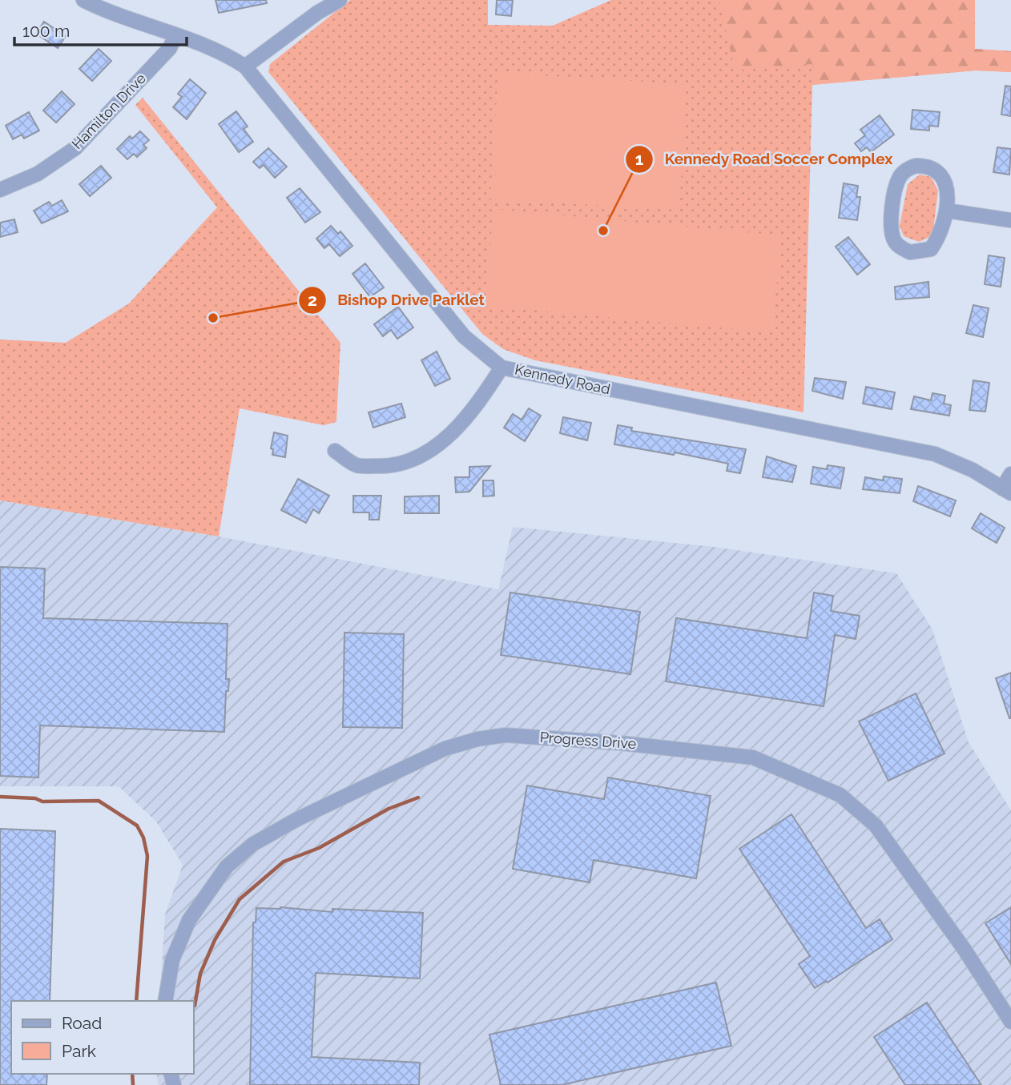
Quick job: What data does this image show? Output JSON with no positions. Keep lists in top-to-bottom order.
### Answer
{
  "streets": {
    "street": ["Hamilton Drive", "Kennedy Road", "Progress Drive"]
  },
  "crossings": [
    ["Hamilton Drive", "Kennedy Road"]
  ],
  "places": ["Kennedy Road Soccer Complex", "Bishop Drive Parklet"],
  "legend": ["Road", "Park"],
  "scale_bar": "100 m"
}
